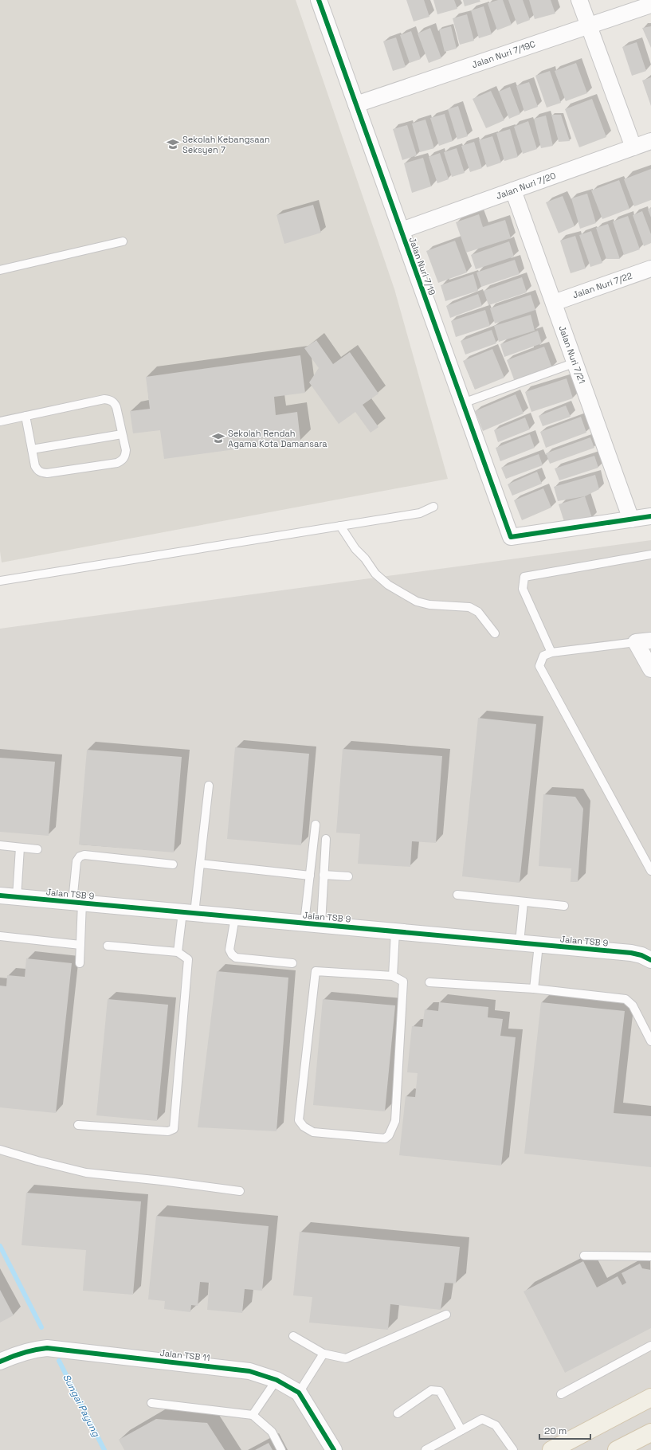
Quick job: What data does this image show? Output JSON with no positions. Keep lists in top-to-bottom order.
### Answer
{
  "streets": {
    "street": [
      "Jalan Nuri 7/19C",
      "Jalan Nuri 7/20",
      "Jalan Nuri 7/19",
      "Jalan Nuri 7/22",
      "Jalan Nuri 7/21",
      "Jalan TSB 9",
      "Jalan TSB 11"
    ]
  },
  "crossings": [
    ["Jalan Nuri 7/19C", "Jalan Nuri 7/19"],
    ["Jalan Nuri 7/20", "Jalan Nuri 7/19"],
    ["Jalan Nuri 7/20", "Jalan Nuri 7/21"],
    ["Jalan Nuri 7/19", "Jalan Nuri 7/21"],
    ["Jalan Nuri 7/22", "Jalan Nuri 7/21"]
  ],
  "water": ["Sungai Payung"],
  "places": {
    "school or university": ["Sekolah Kebangsaan Seksyen 7", "Sekolah Rendah Agama Kota Damansara"]
  },
  "scale_bar": "20 m"
}
